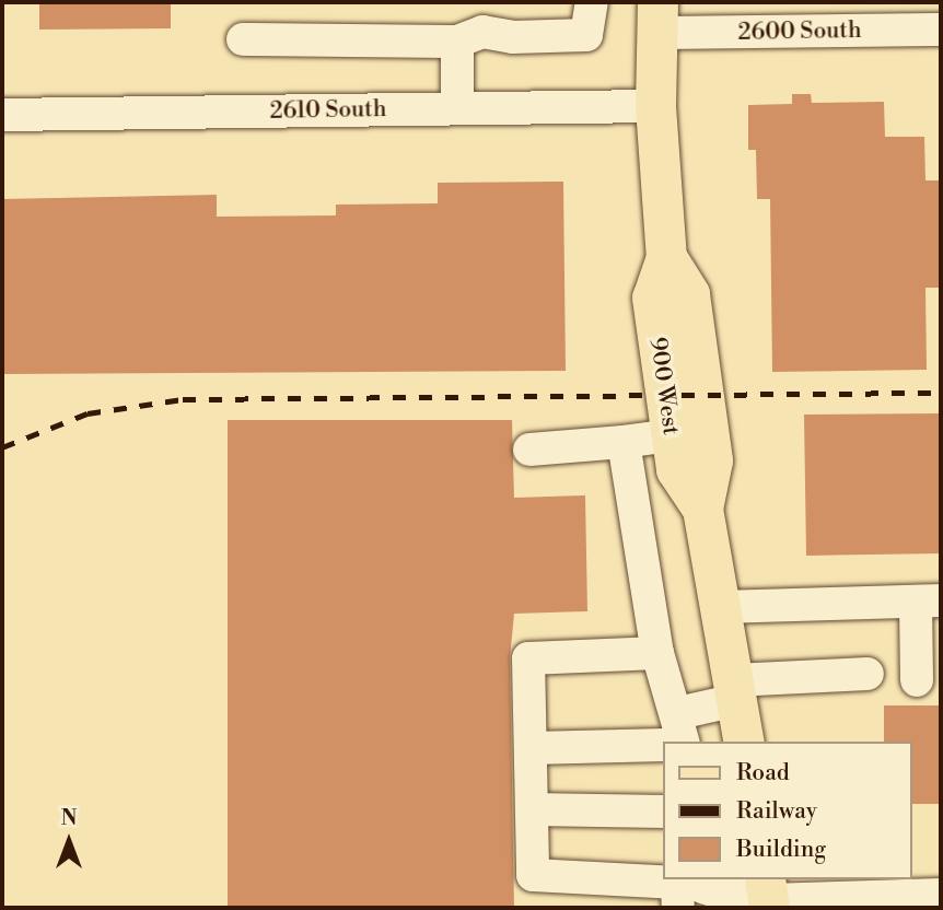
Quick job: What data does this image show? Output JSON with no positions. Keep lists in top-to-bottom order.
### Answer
{
  "streets": {
    "main road": ["900 West"],
    "street": ["2600 South", "2610 South"]
  },
  "crossings": [
    ["2600 South", "900 West"],
    ["2610 South", "900 West"]
  ],
  "legend": ["Road", "Railway", "Building"],
  "north": "top"
}
